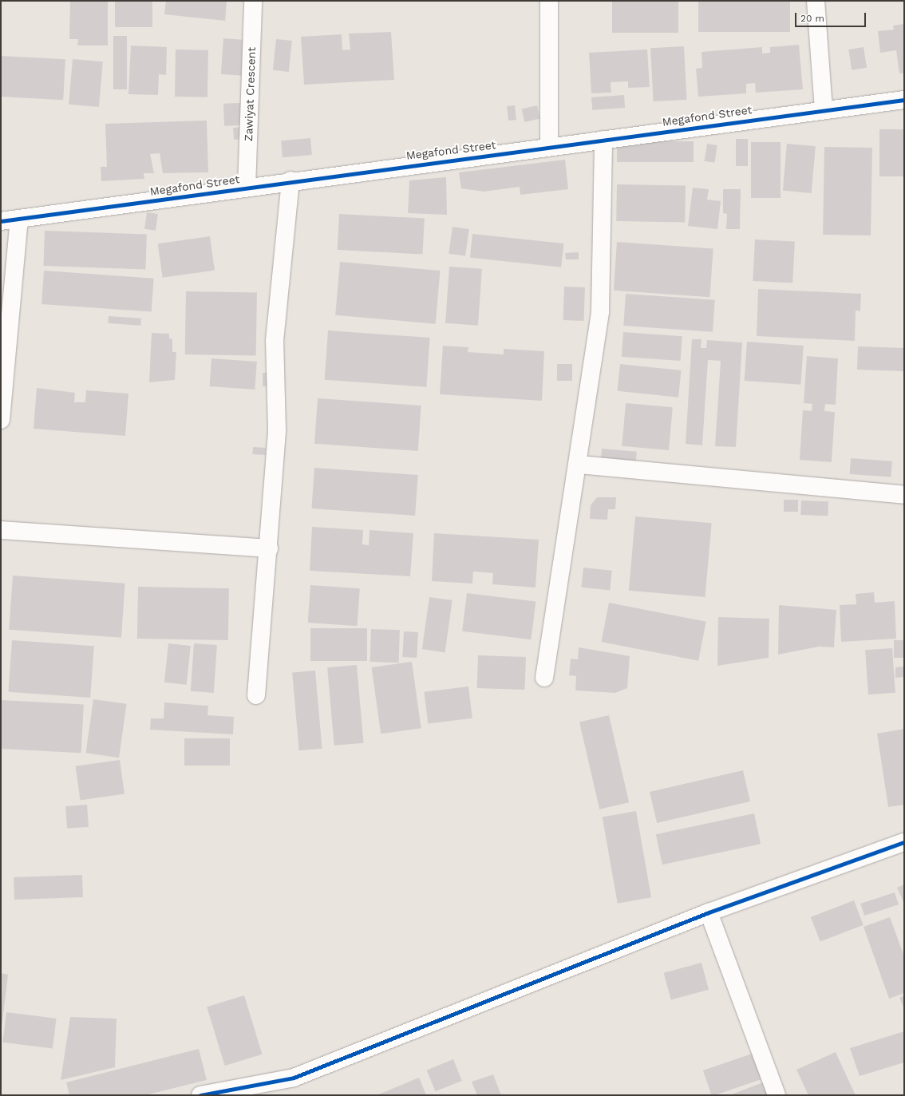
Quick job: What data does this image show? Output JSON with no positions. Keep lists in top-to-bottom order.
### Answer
{
  "streets": {
    "street": ["Zawiyat Crescent", "Megafond Street"]
  },
  "crossings": [
    ["Zawiyat Crescent", "Megafond Street"]
  ],
  "scale_bar": "20 m"
}
